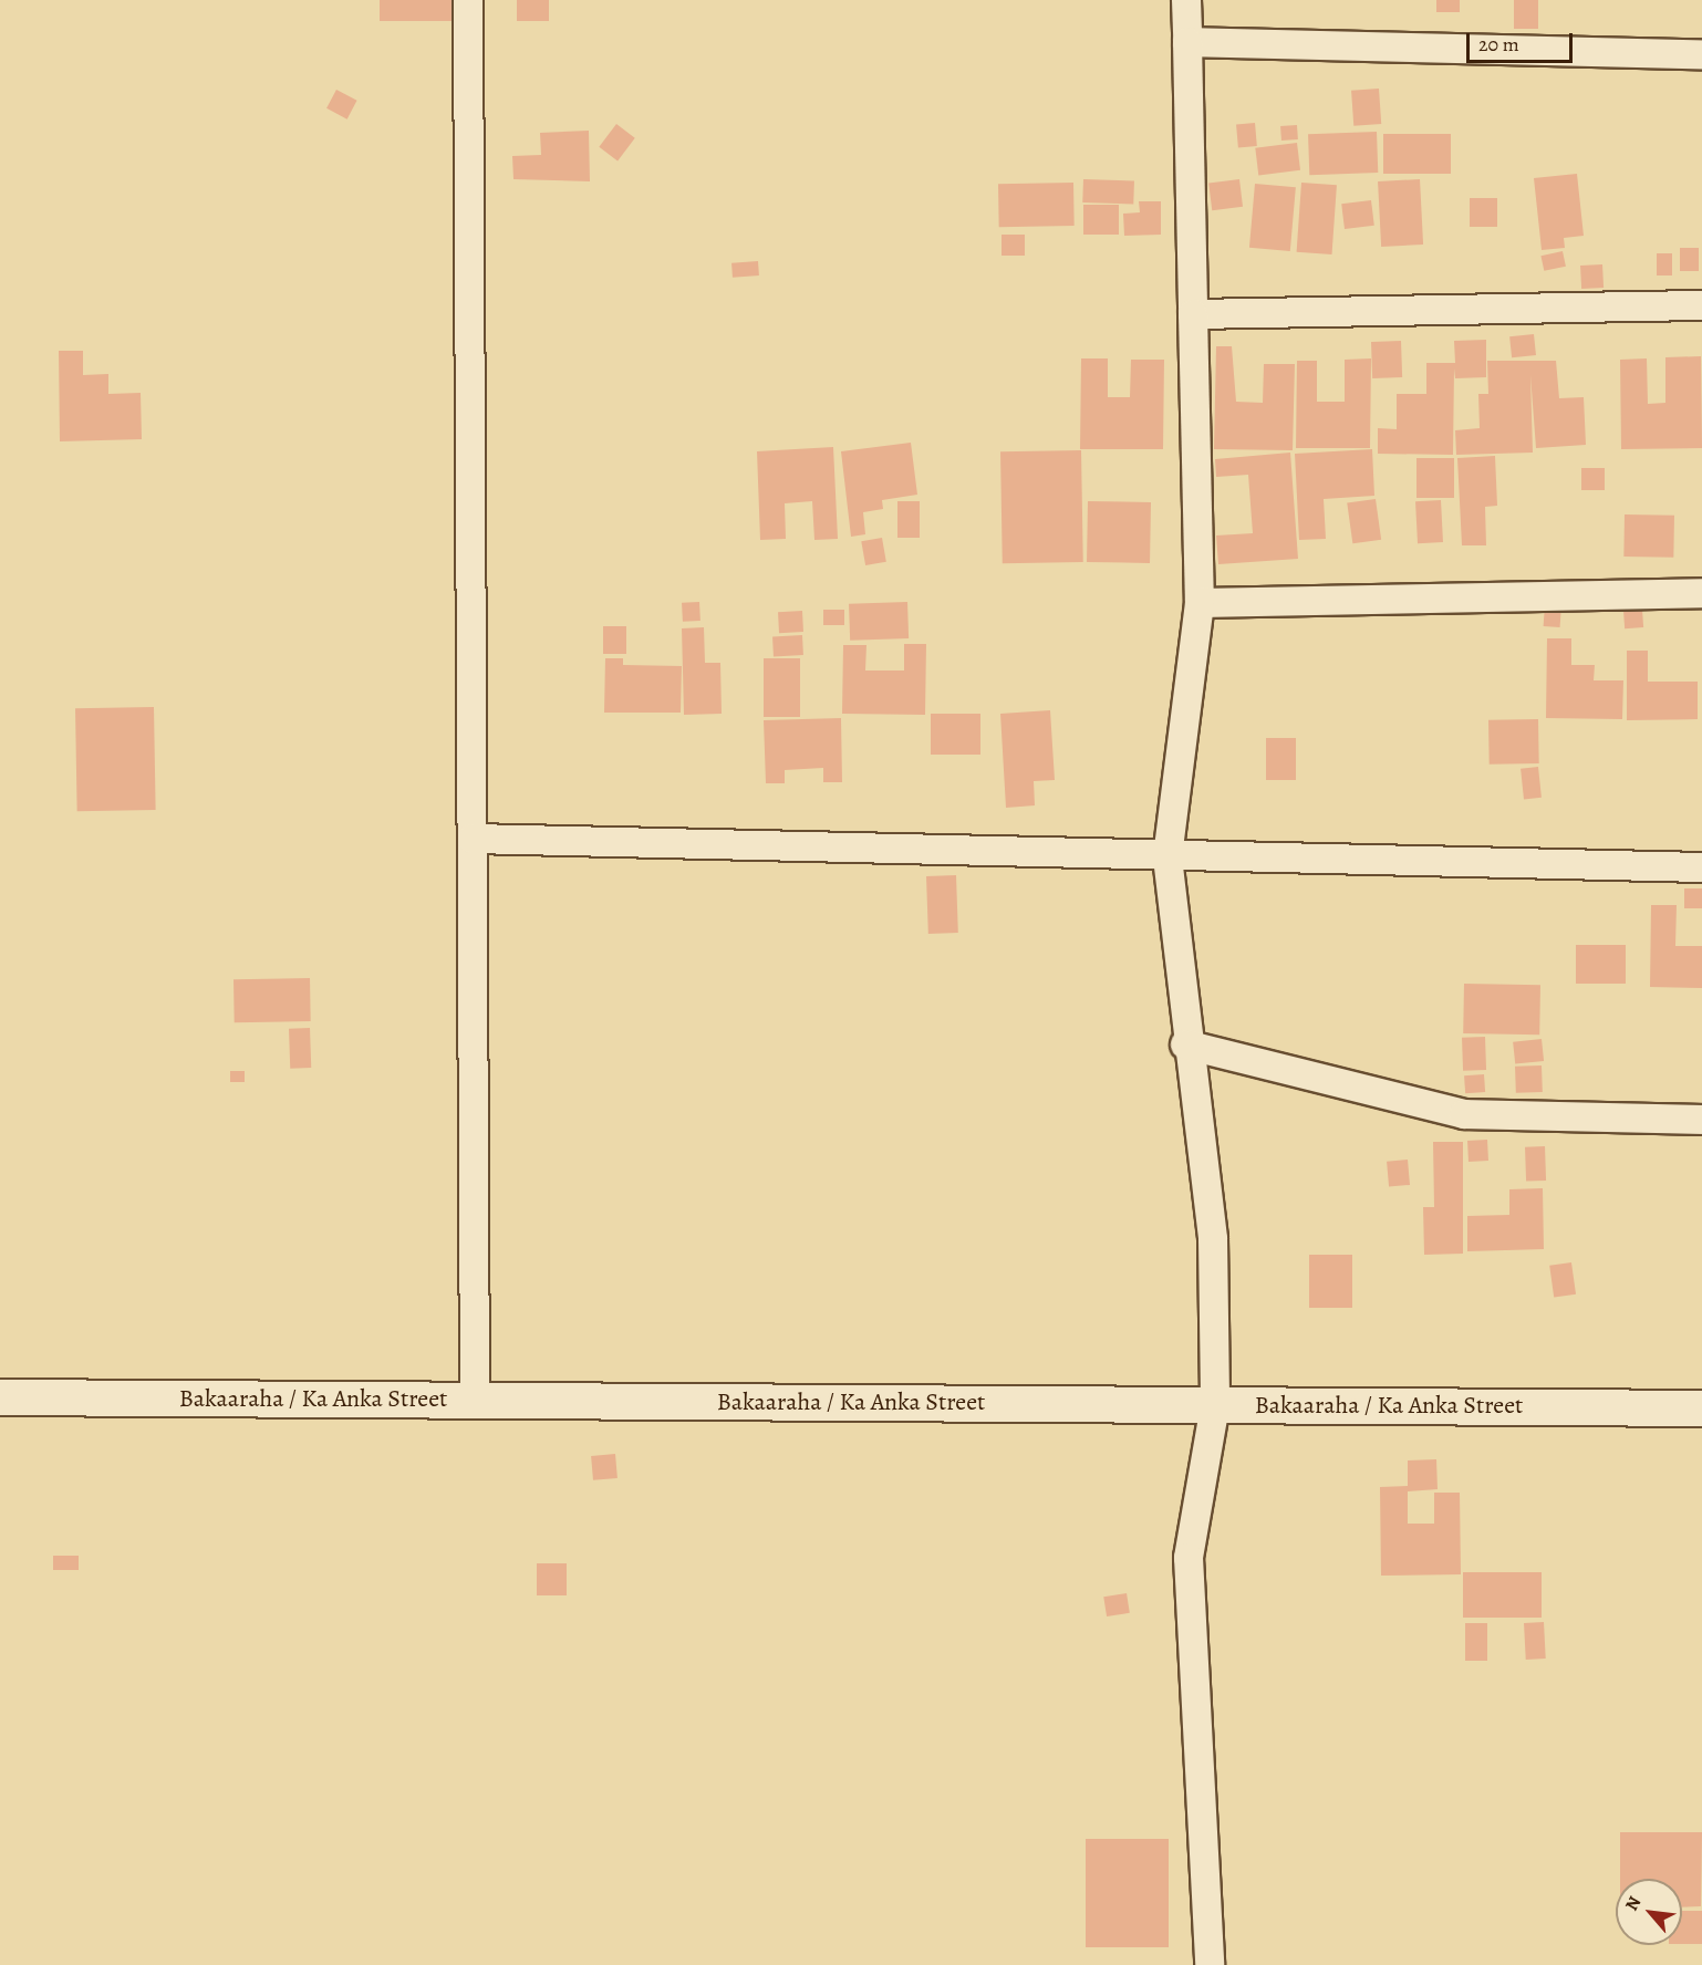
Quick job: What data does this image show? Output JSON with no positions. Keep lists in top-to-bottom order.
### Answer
{
  "streets": {
    "street": ["Bakaaraha / Ka Anka Street"]
  },
  "scale_bar": "20 m",
  "north": "top left"
}
